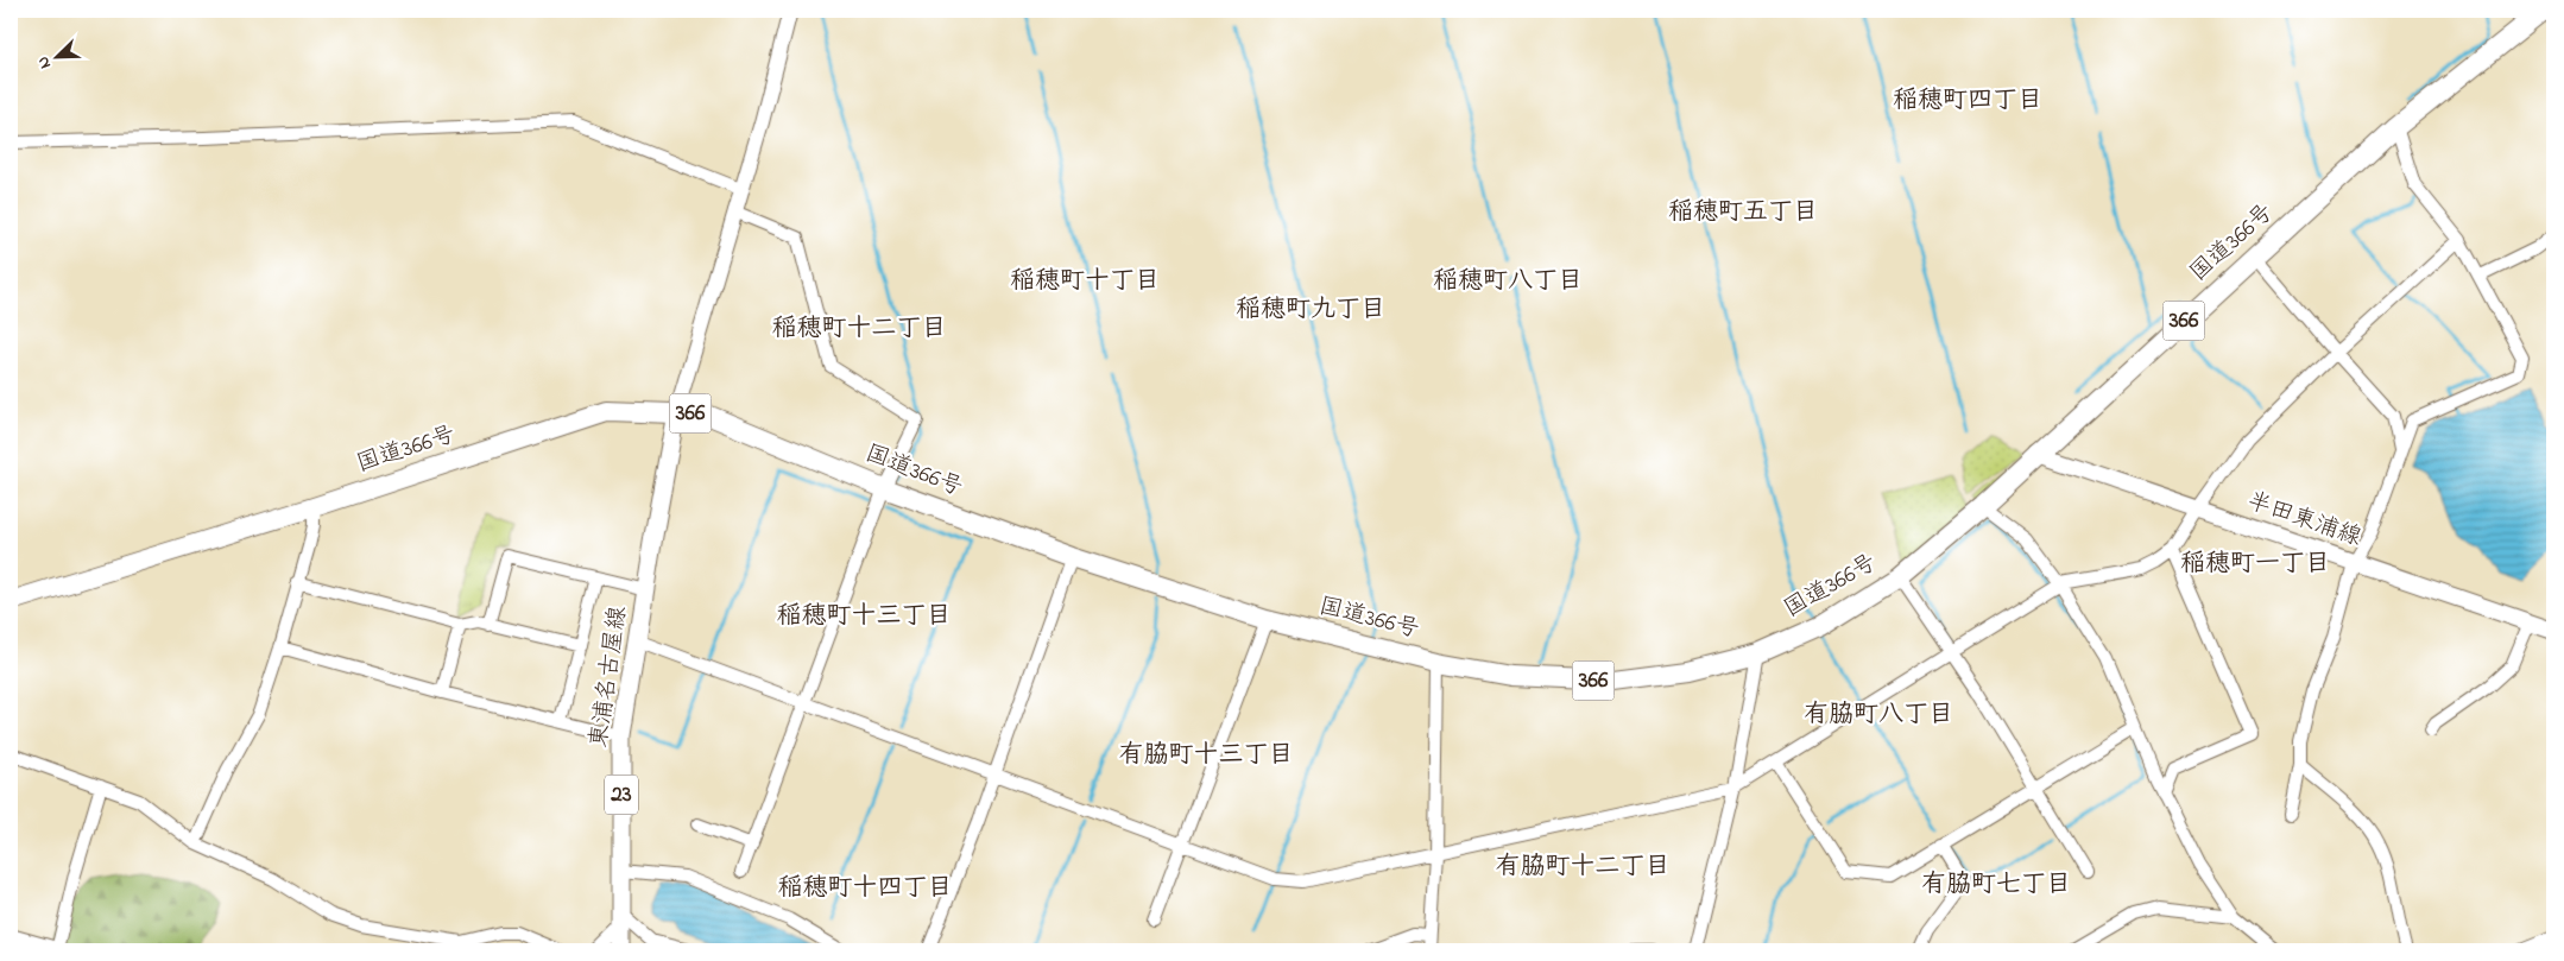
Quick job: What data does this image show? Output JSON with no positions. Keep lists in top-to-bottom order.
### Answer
{
  "streets": {
    "highway": ["国道366号", "366"],
    "main road": ["半田東浦線", "東浦名古屋線", "23"]
  },
  "crossings": [
    ["国道366号", "半田東浦線"],
    ["国道366号", "東浦名古屋線"]
  ],
  "districts": [
    "稲穂町四丁目",
    "稲穂町五丁目",
    "稲穂町十丁目",
    "稲穂町八丁目",
    "稲穂町九丁目",
    "稲穂町十二丁目",
    "稲穂町一丁目",
    "稲穂町十三丁目",
    "有脇町八丁目",
    "有脇町十三丁目",
    "有脇町十二丁目",
    "有脇町七丁目",
    "稲穂町十四丁目"
  ],
  "north": "bottom left"
}
